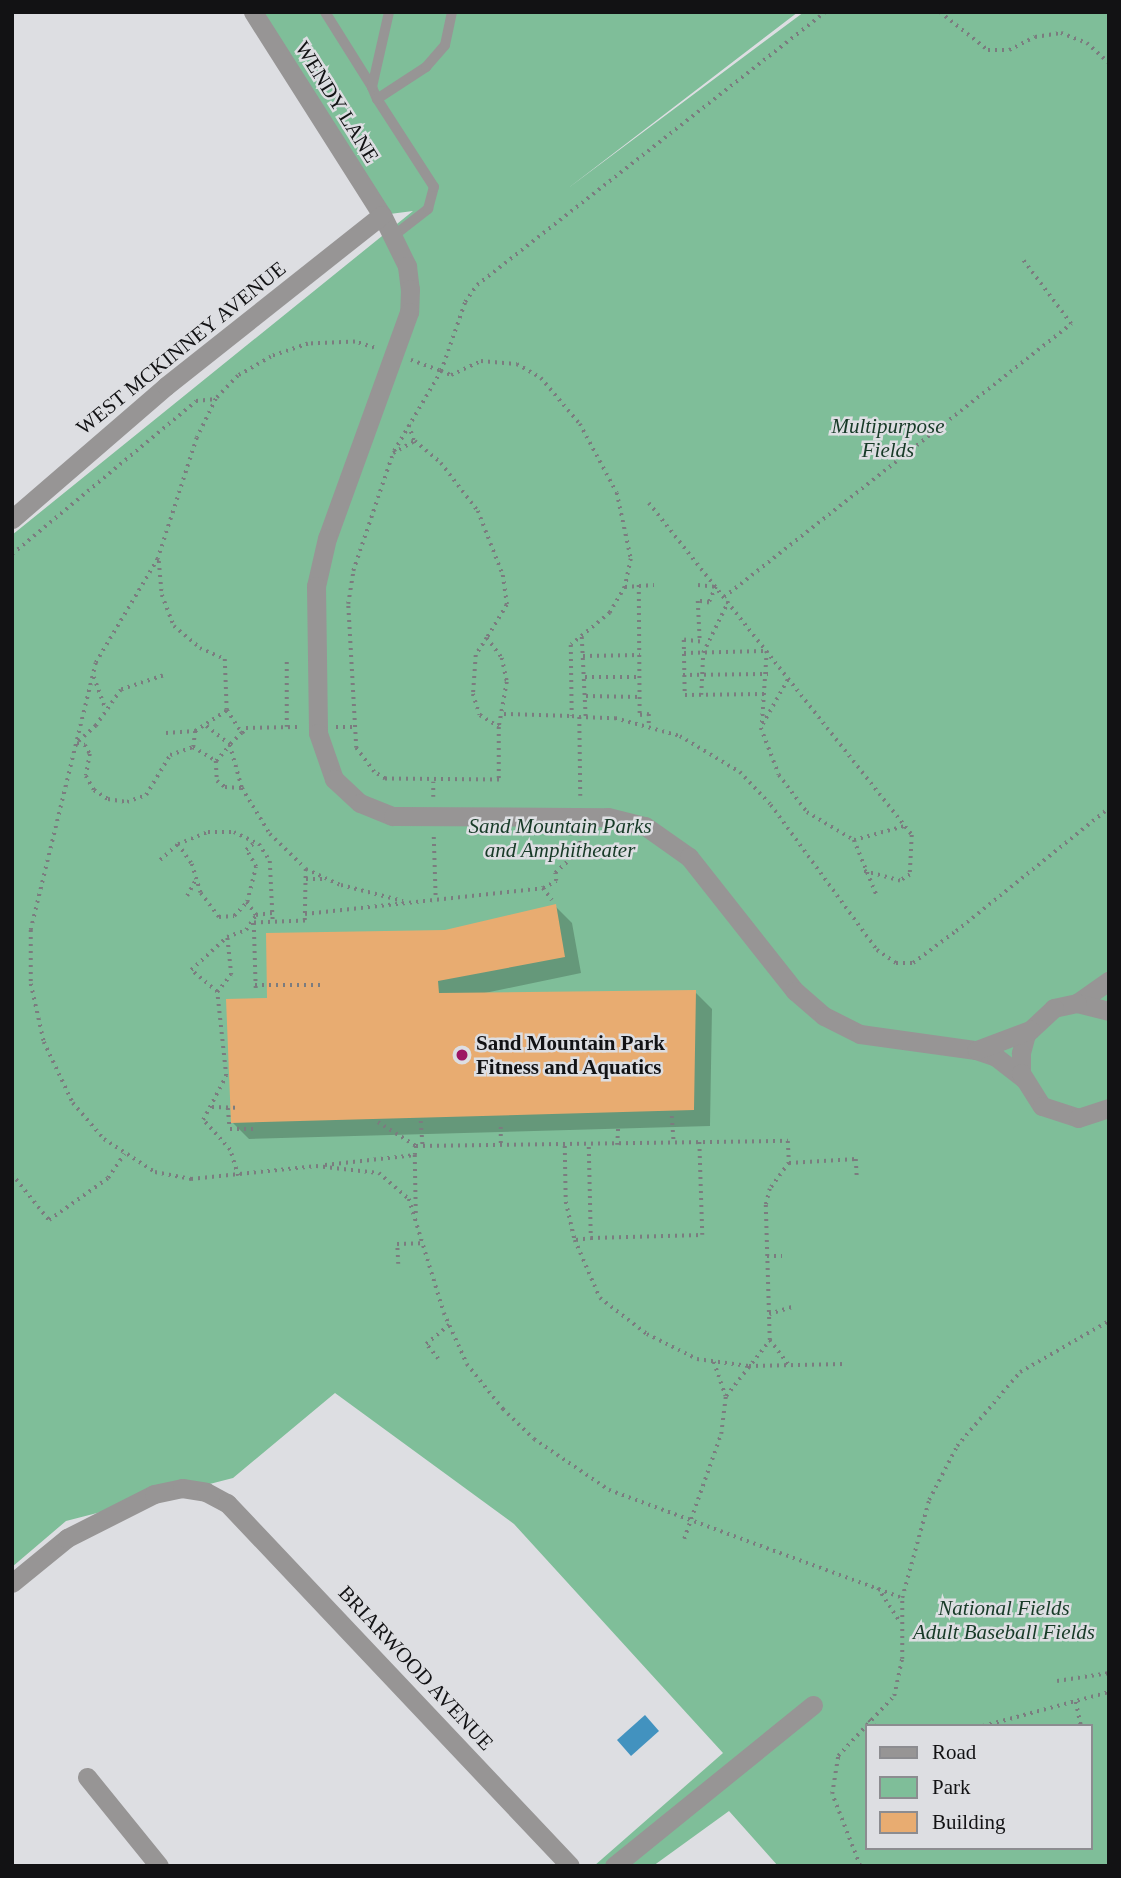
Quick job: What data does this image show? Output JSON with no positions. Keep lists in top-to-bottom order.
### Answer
{
  "streets": {
    "street": ["WENDY LANE", "WEST MCKINNEY AVENUE", "BRIARWOOD AVENUE"]
  },
  "crossings": [
    ["WENDY LANE", "WEST MCKINNEY AVENUE"]
  ],
  "parks": ["Multipurpose Fields", "Sand Mountain Parks and Amphitheater", "National Fields Adult Baseball Fields"],
  "places": ["Sand Mountain Park Fitness and Aquatics"],
  "legend": ["Road", "Park", "Building"]
}
